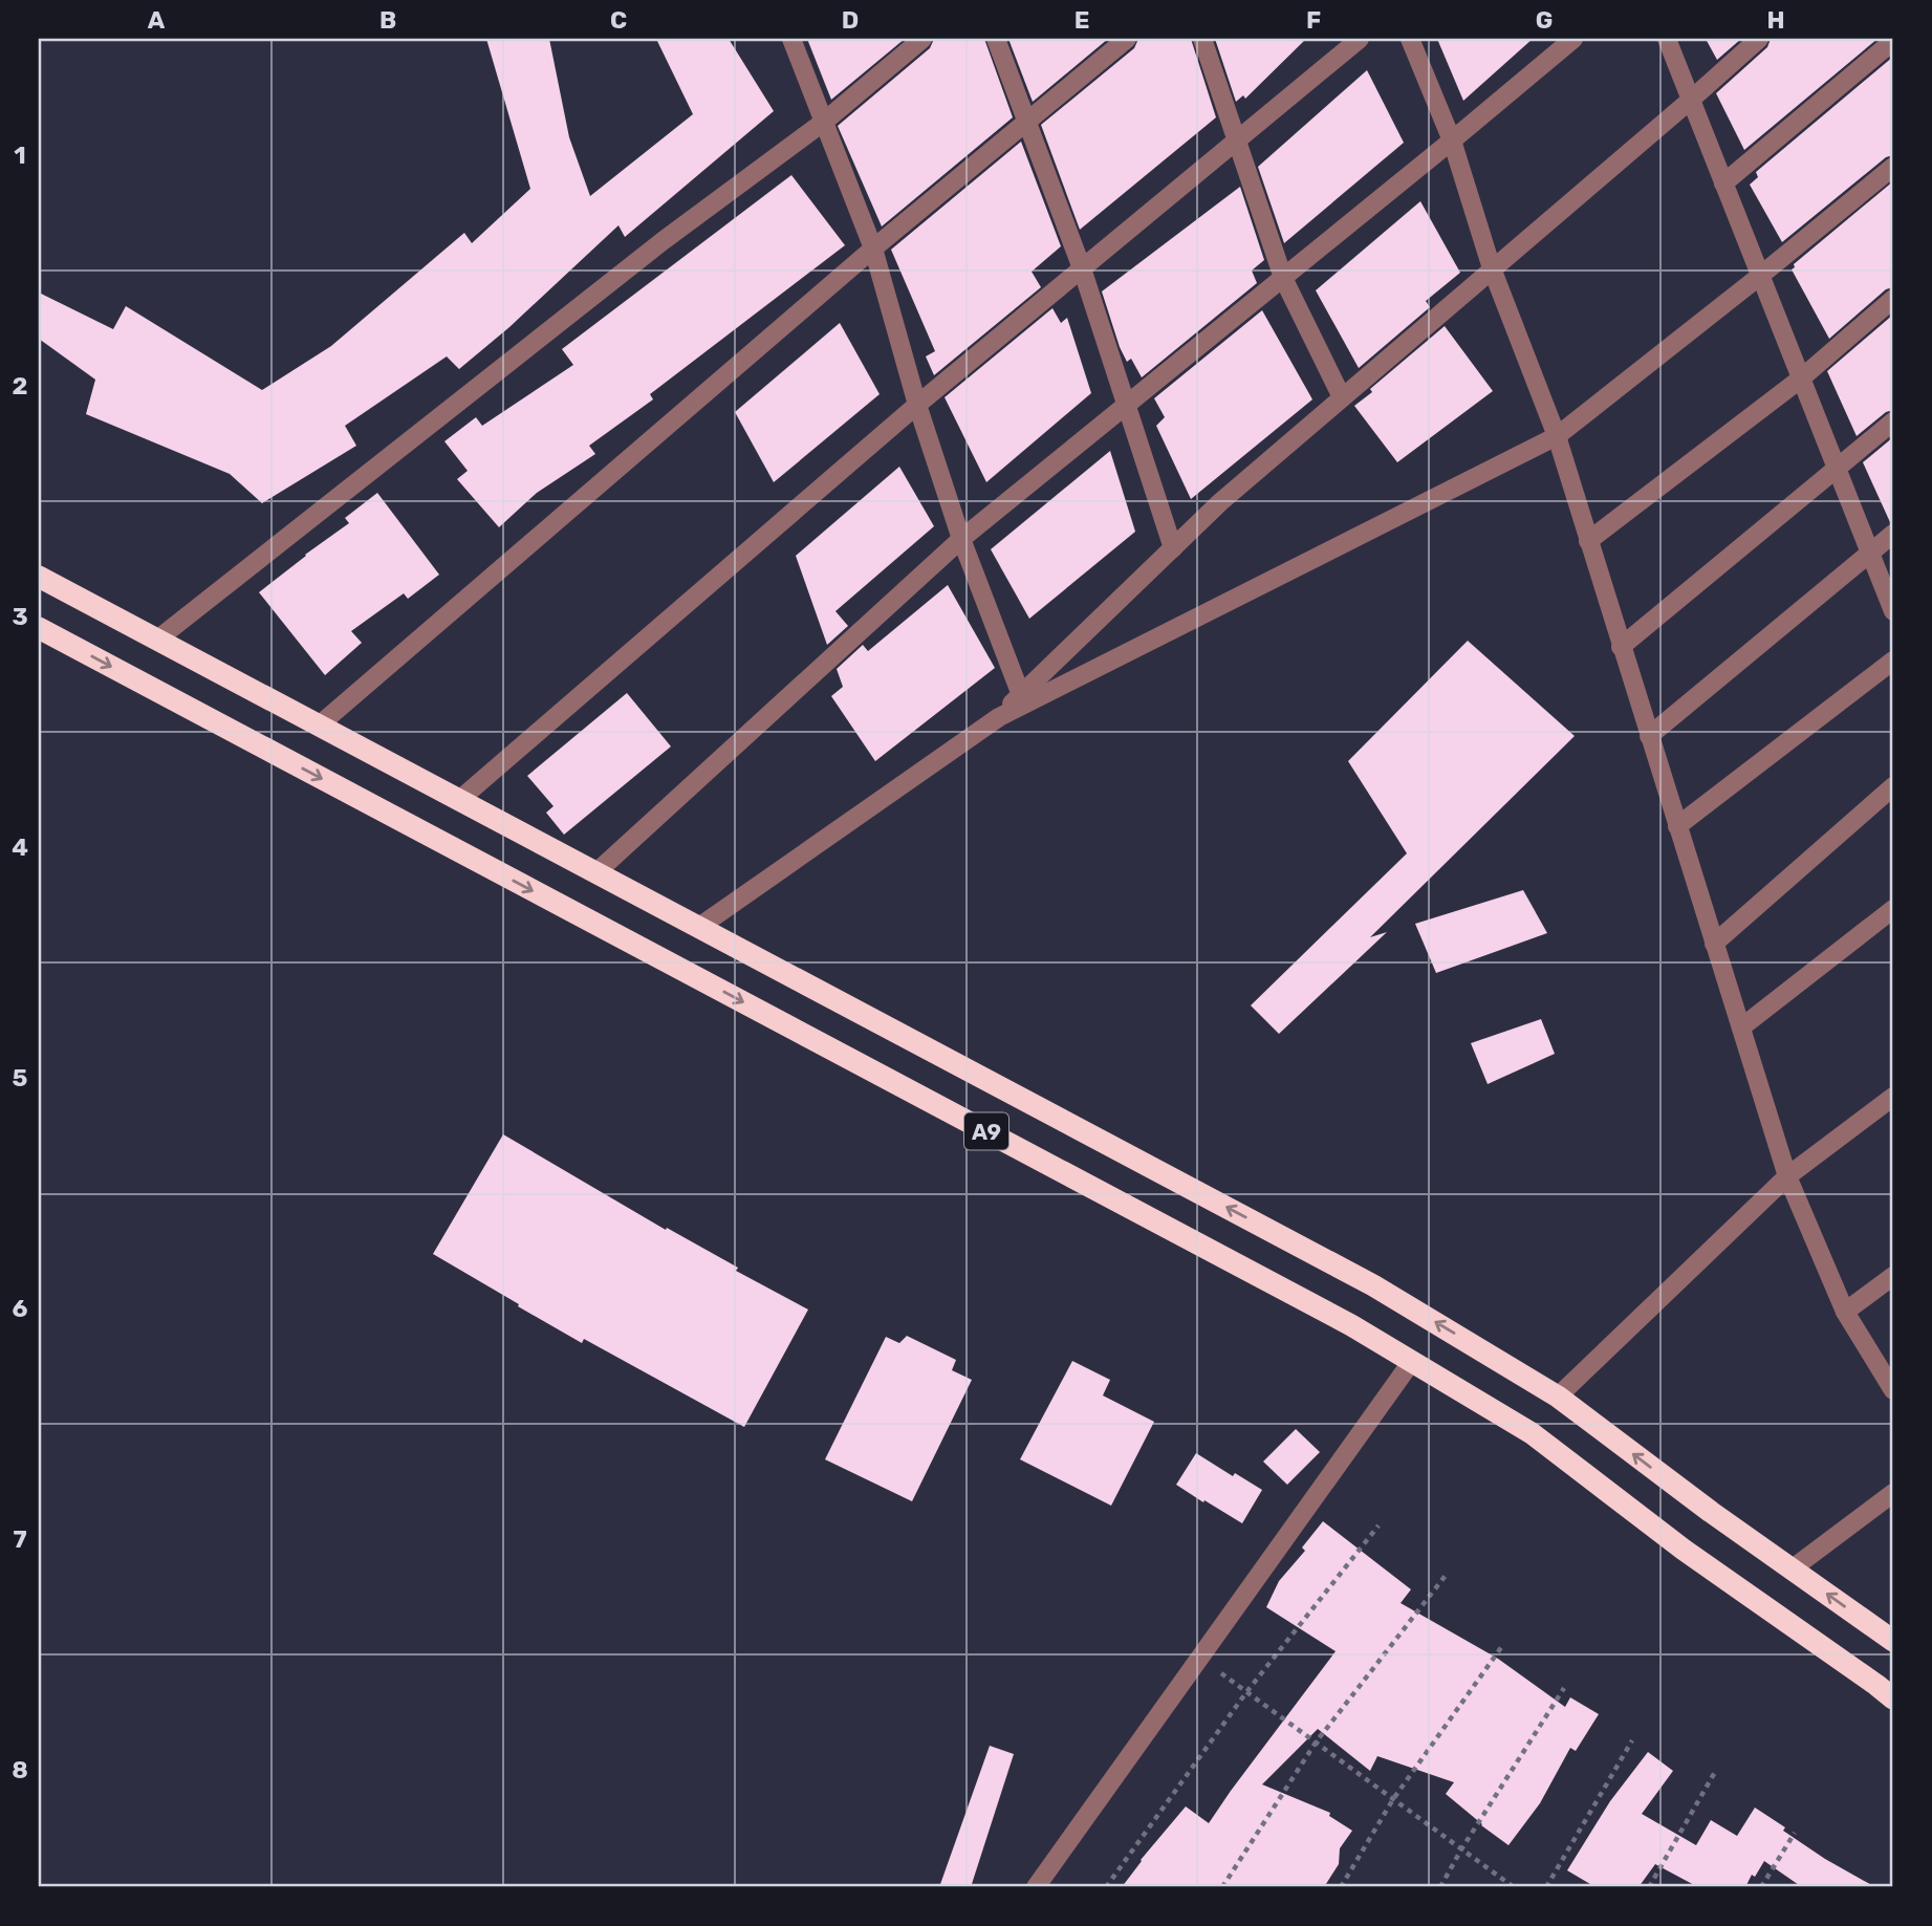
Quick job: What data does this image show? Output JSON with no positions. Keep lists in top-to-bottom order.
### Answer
{
  "streets": {
    "highway": ["A9"]
  },
  "grid": {
    "columns": [
      "A",
      "B",
      "C",
      "D",
      "E",
      "F",
      "G",
      "H"
    ],
    "rows": [
      "1",
      "2",
      "3",
      "4",
      "5",
      "6",
      "7",
      "8"
    ]
  }
}
